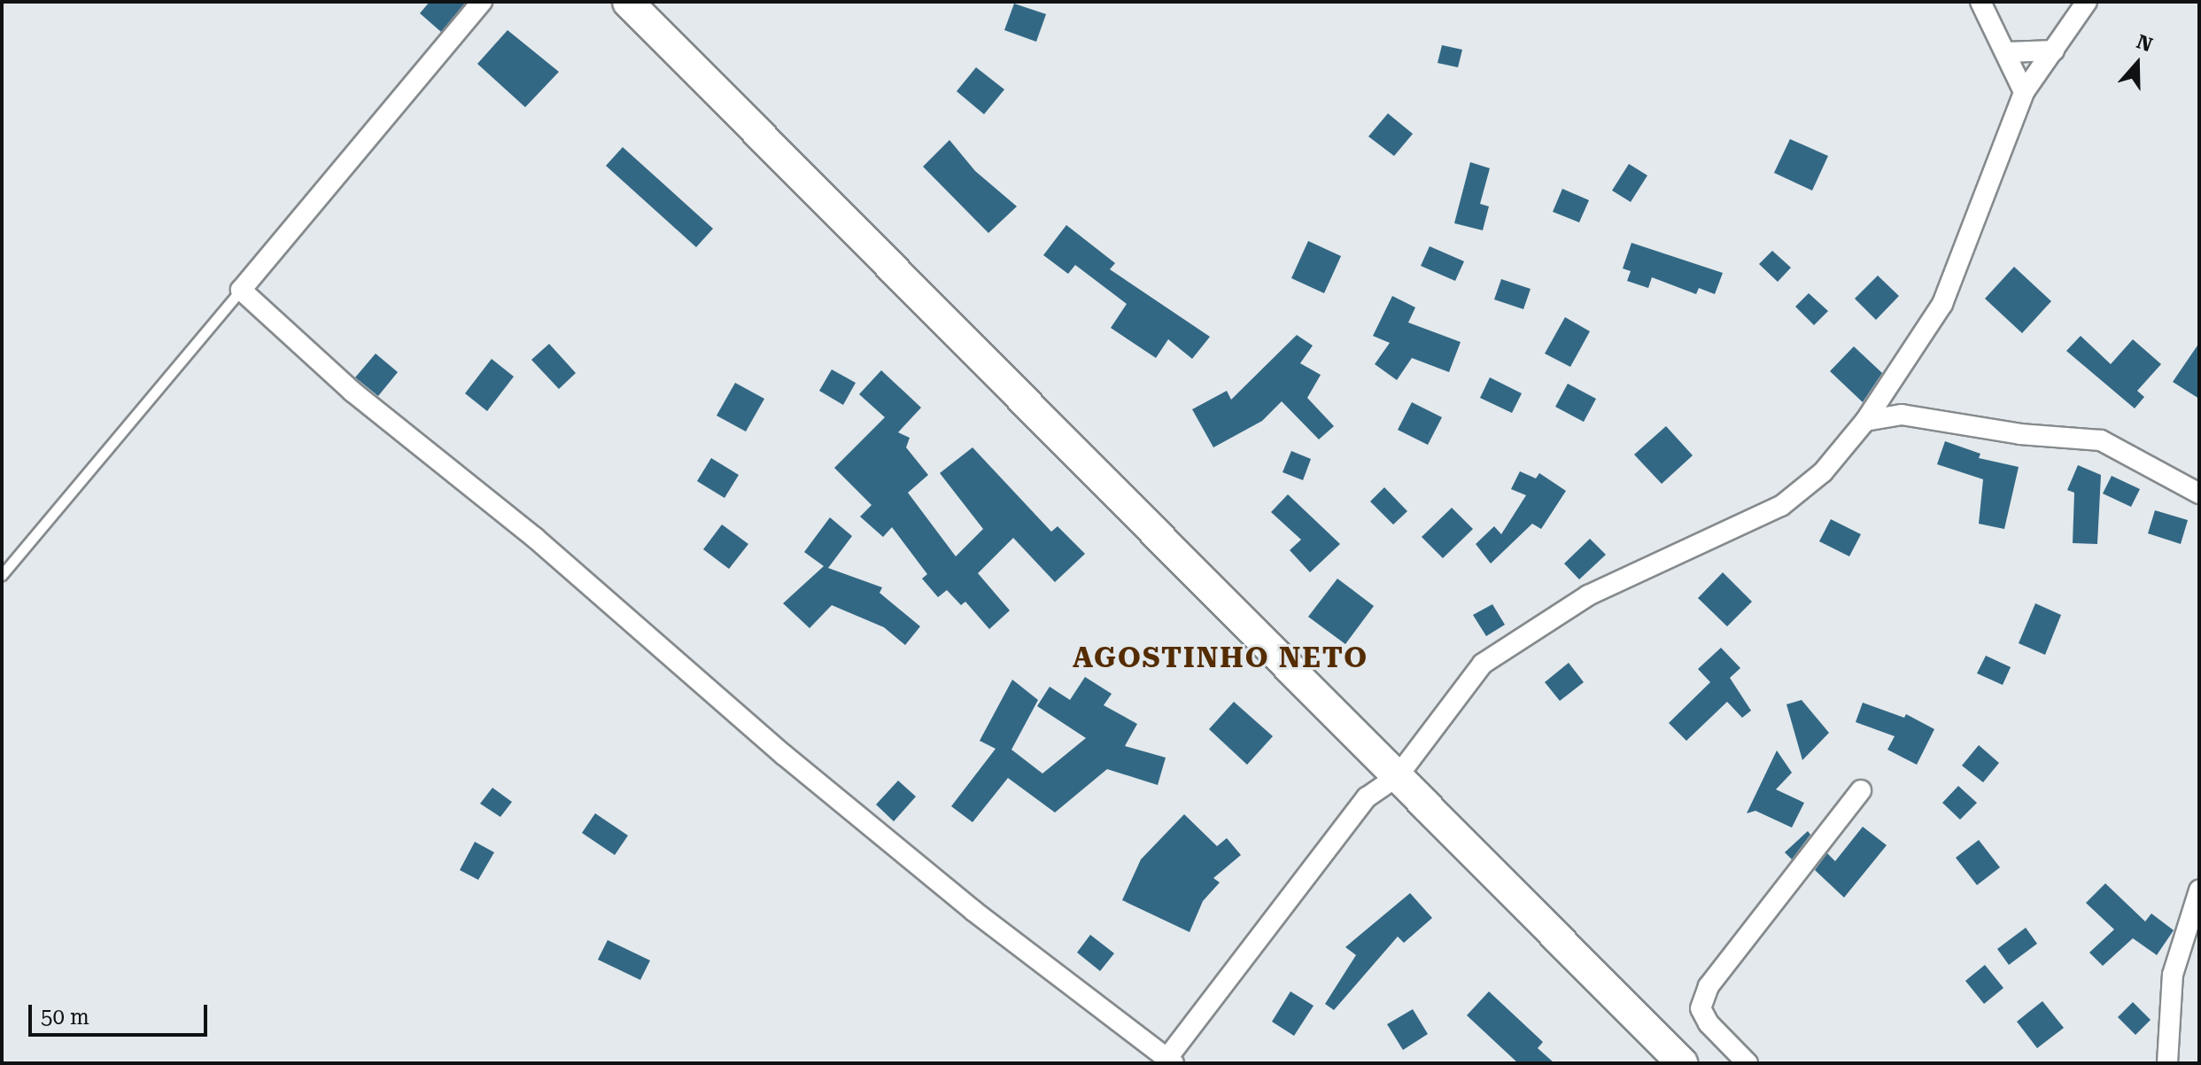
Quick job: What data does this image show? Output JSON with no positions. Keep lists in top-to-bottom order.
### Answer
{
  "districts": ["AGOSTINHO NETO"],
  "scale_bar": "50 m",
  "north": "top"
}
